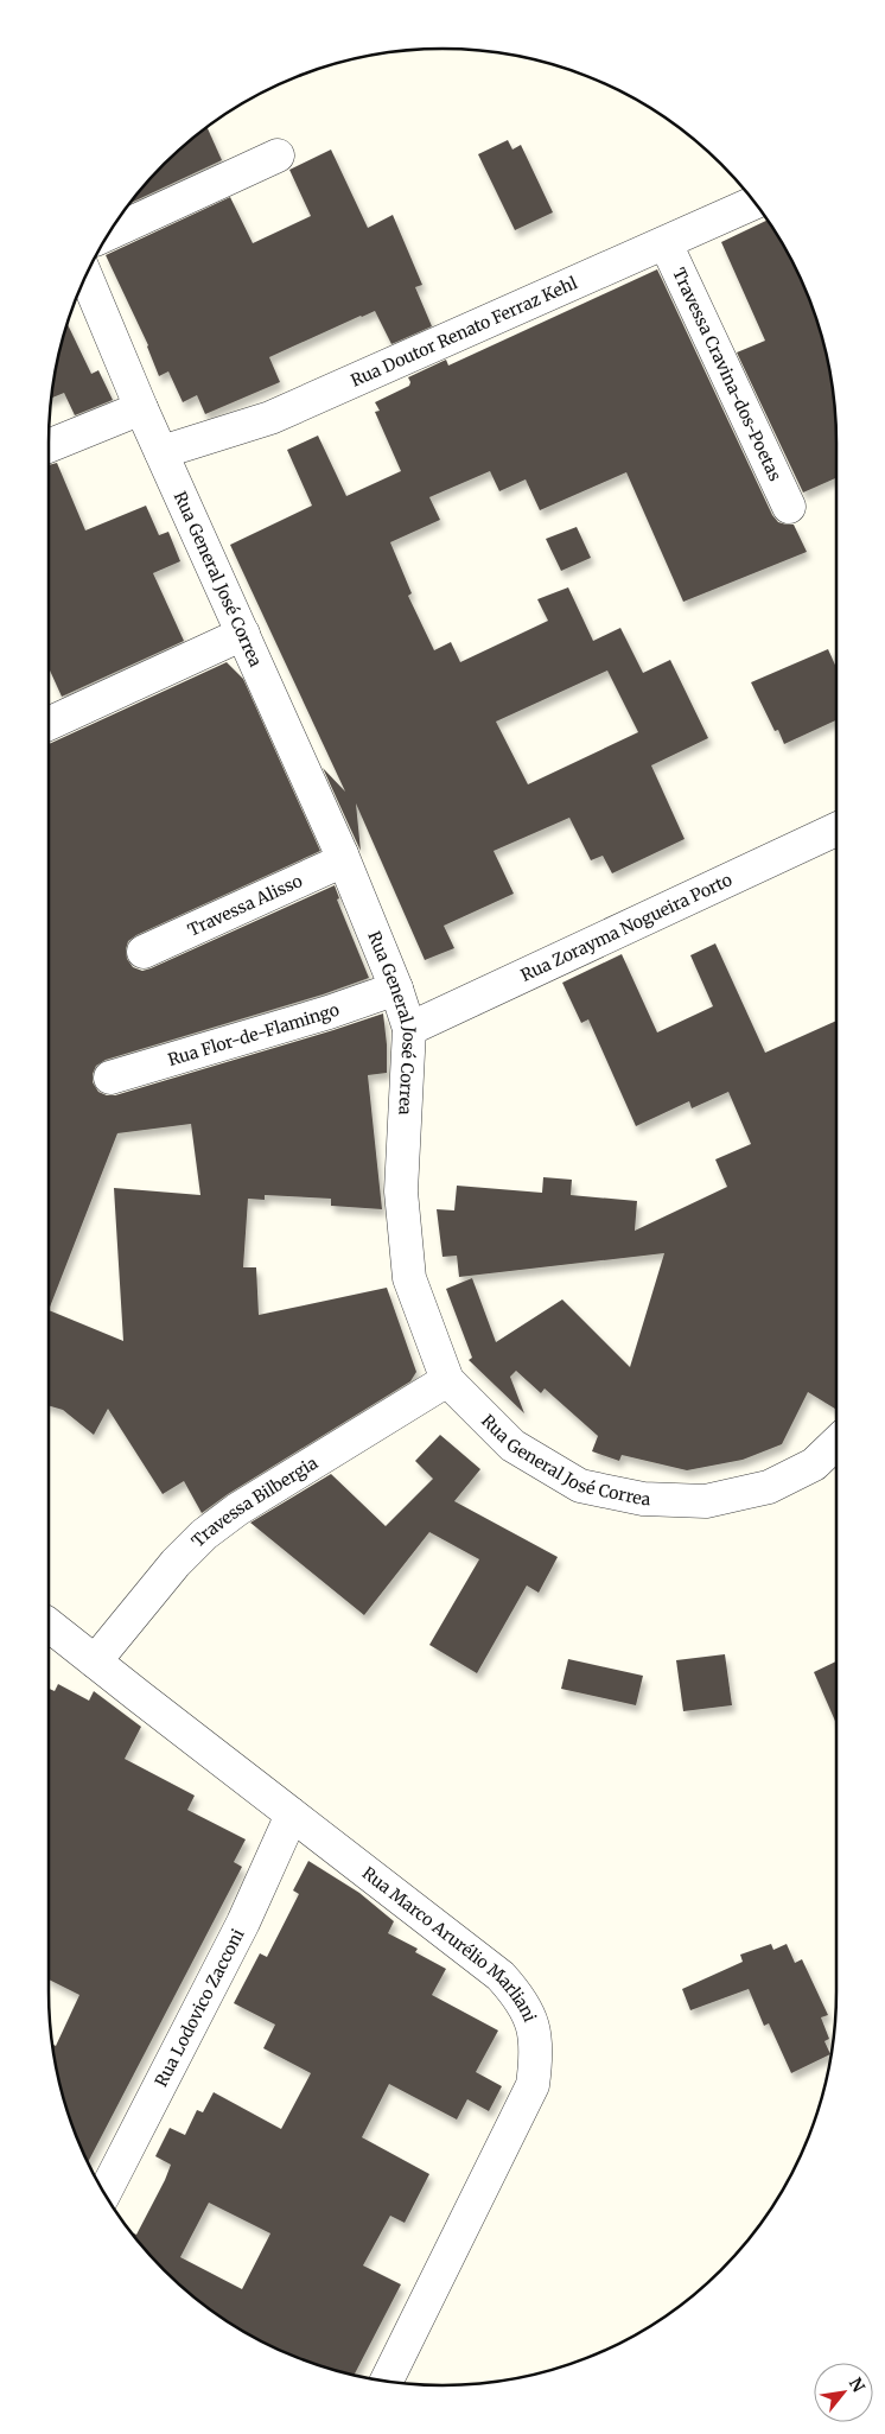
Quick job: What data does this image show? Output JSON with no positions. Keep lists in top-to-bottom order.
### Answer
{
  "streets": {
    "street": [
      "Rua Doutor Renato Ferraz Kehl",
      "Travessa Cravina-dos-Poetas",
      "Rua General José Correa",
      "Travessa Alisso",
      "Rua Zorayma Nogueira Porto",
      "Rua Flor-de-Flamingo",
      "Travessa Bilbergia",
      "Rua Marco Arurélio Marliani",
      "Rua Lodovico Zacconi"
    ]
  },
  "crossings": [
    ["Rua Doutor Renato Ferraz Kehl", "Travessa Cravina-dos-Poetas"],
    ["Rua Doutor Renato Ferraz Kehl", "Rua General José Correa"],
    ["Rua General José Correa", "Travessa Alisso"],
    ["Rua General José Correa", "Rua Zorayma Nogueira Porto"],
    ["Rua General José Correa", "Rua Flor-de-Flamingo"],
    ["Rua General José Correa", "Travessa Bilbergia"],
    ["Travessa Bilbergia", "Rua Marco Arurélio Marliani"],
    ["Rua Marco Arurélio Marliani", "Rua Lodovico Zacconi"]
  ],
  "north": "top right"
}
